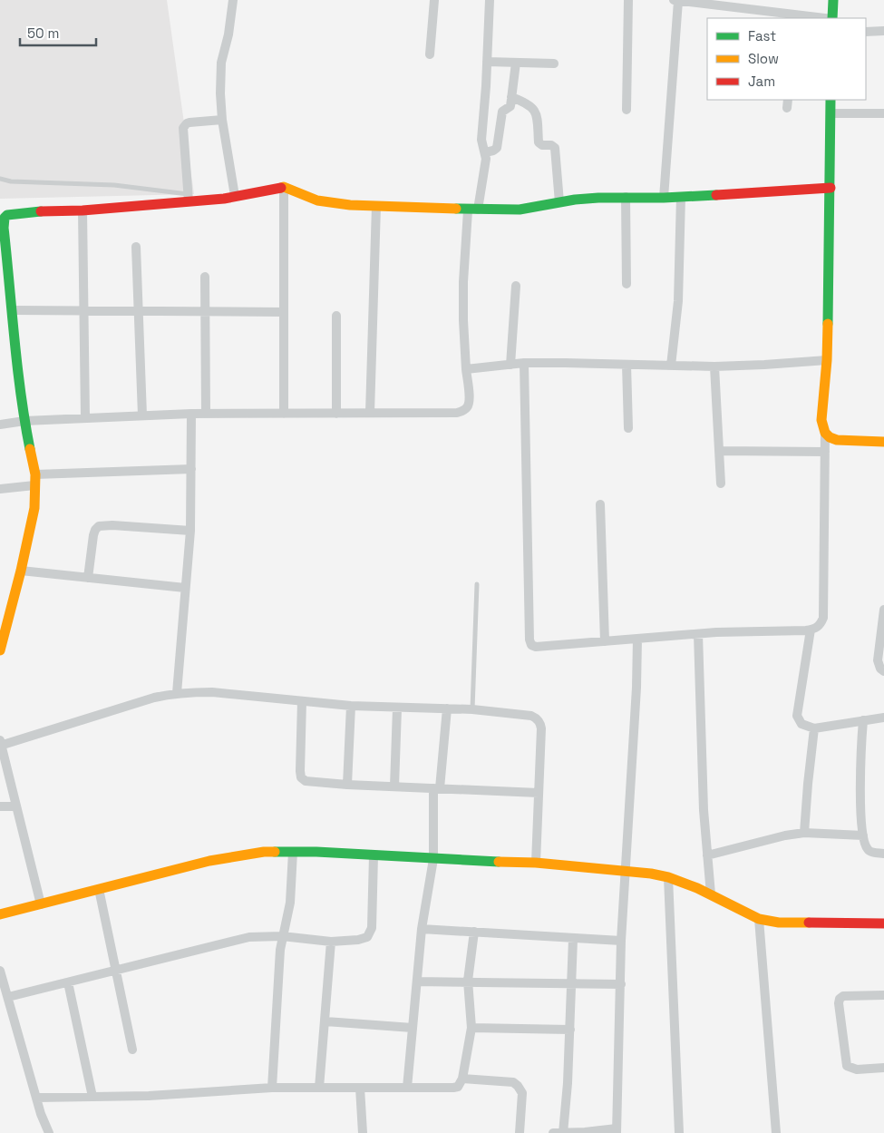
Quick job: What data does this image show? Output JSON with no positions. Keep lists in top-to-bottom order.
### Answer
{
  "legend": ["Fast", "Slow", "Jam"],
  "scale_bar": "50 m"
}
